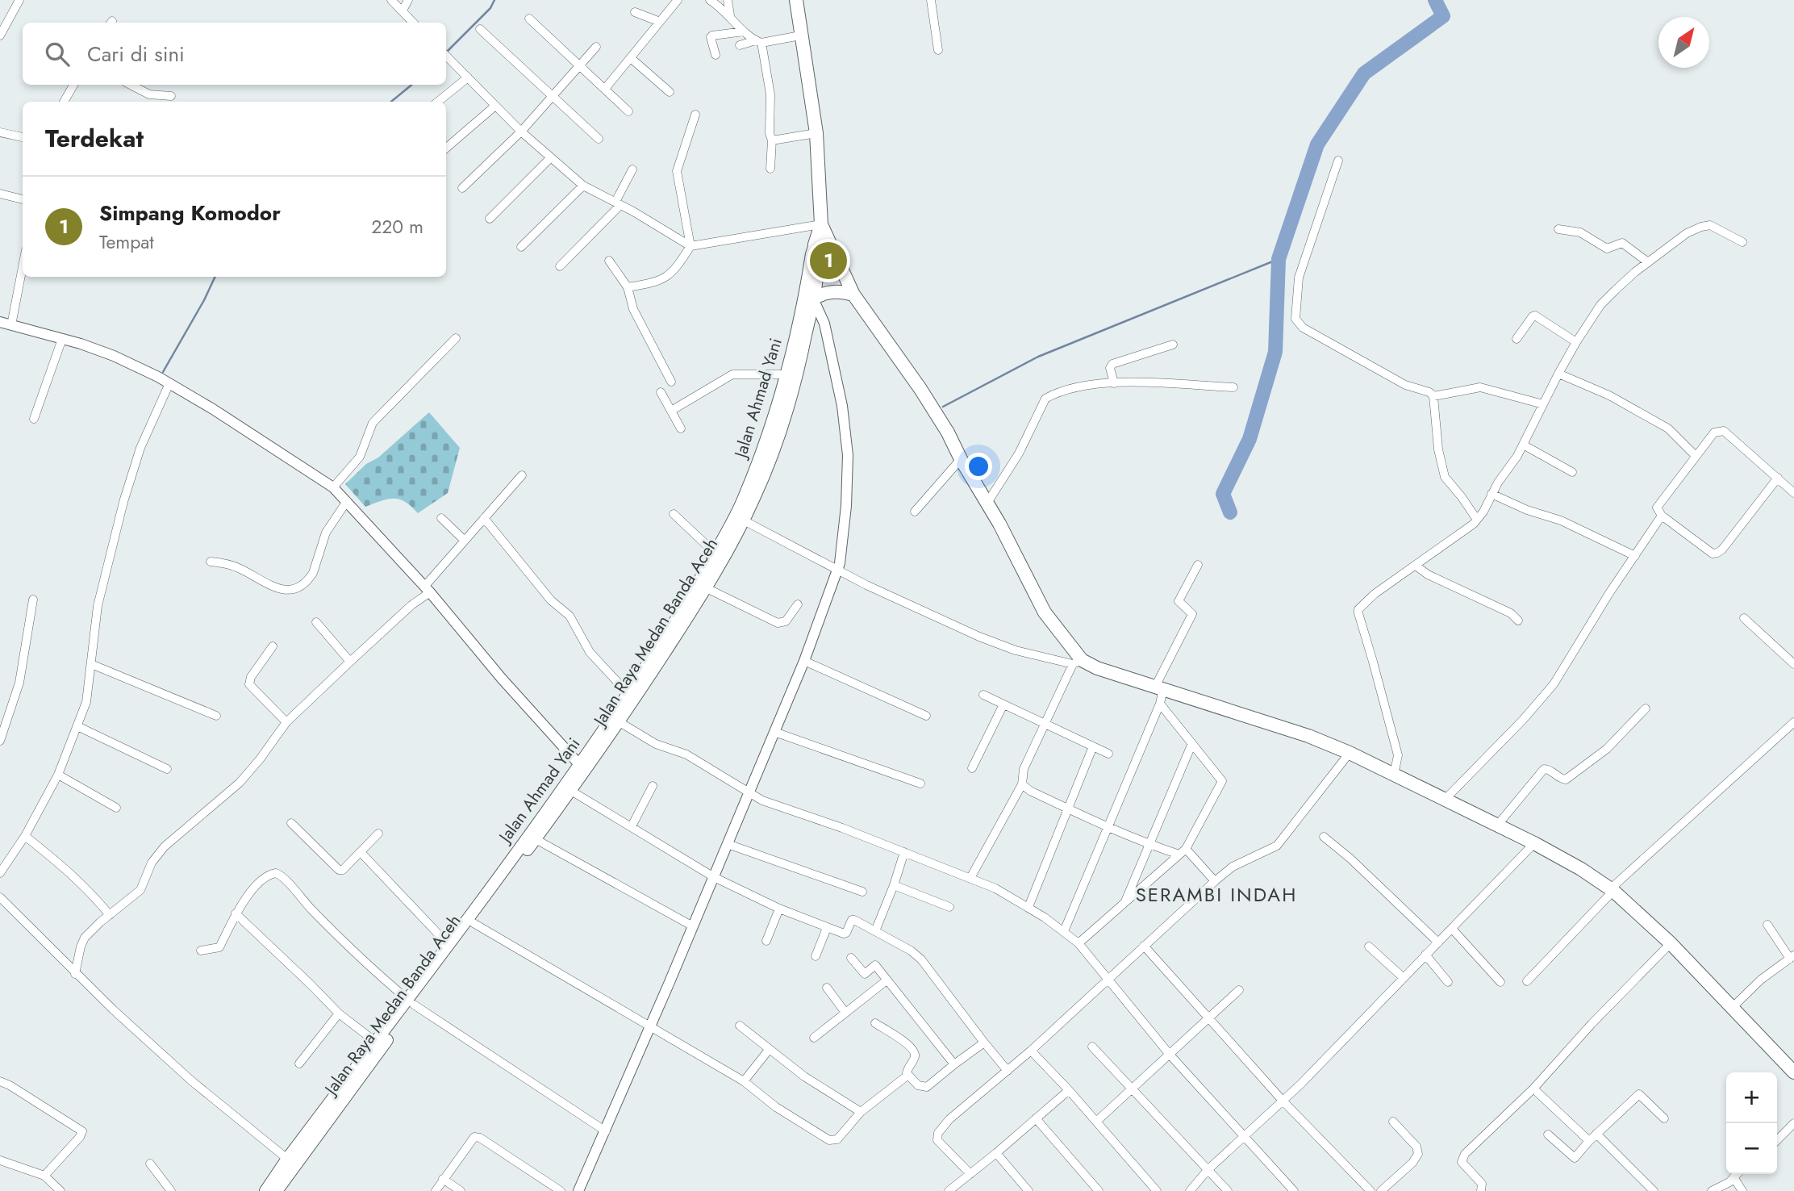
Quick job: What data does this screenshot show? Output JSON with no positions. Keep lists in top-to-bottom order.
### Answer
{
  "streets": {
    "highway": ["Jalan Raya Medan Banda Aceh"],
    "main road": ["Jalan Ahmad Yani"]
  },
  "crossings": [
    ["Jalan Ahmad Yani", "Jalan Raya Medan Banda Aceh"]
  ],
  "districts": ["SERAMBI INDAH"],
  "north": "top right",
  "page": {
    "search": "Cari di sini",
    "heading": "Terdekat",
    "list": [
      {
        "mark": "1",
        "name": "Simpang Komodor",
        "note": "Tempat",
        "value": "220 m"
      }
    ],
    "pins": "1",
    "map_buttons": ["+", "−"]
  }
}
